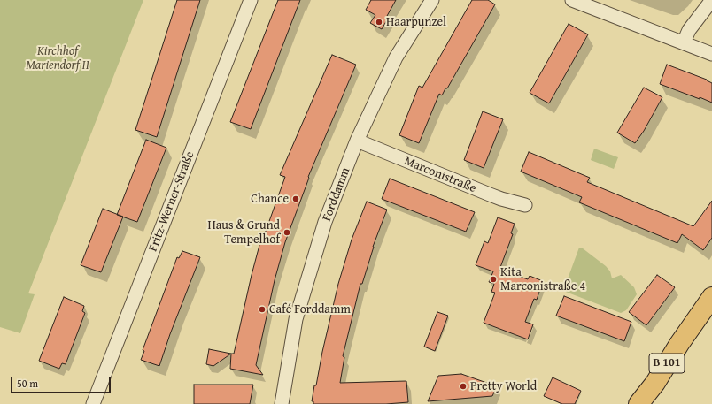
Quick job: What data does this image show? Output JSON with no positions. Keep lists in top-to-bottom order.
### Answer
{
  "streets": {
    "main road": ["B 101"],
    "street": ["Marconistraße", "Forddamm", "Fritz-Werner-Straße"]
  },
  "crossings": [
    ["Marconistraße", "Forddamm"]
  ],
  "parks": ["Kirchhof Mariendorf II"],
  "places": [
    "Haarpunzel",
    "Chance",
    "Haus & Grund Tempelhof",
    "Kita Marconistraße 4",
    "Café Forddamm",
    "Pretty World"
  ],
  "scale_bar": "50 m"
}
